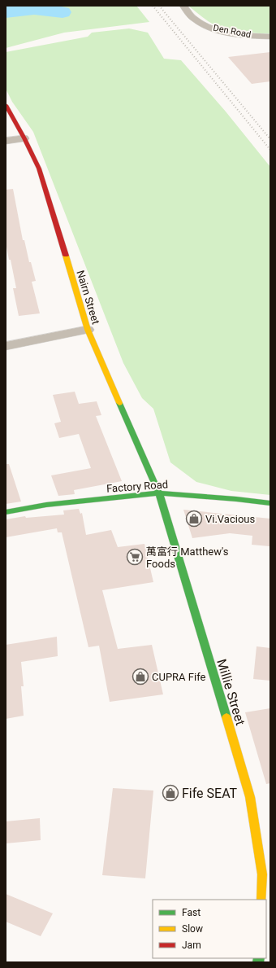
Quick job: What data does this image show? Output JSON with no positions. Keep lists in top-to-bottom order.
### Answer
{
  "streets": {
    "main road": ["Nairn Street", "Factory Road", "Millie Street"],
    "street": ["Den Road"]
  },
  "crossings": [
    ["Nairn Street", "Factory Road"],
    ["Nairn Street", "Millie Street"],
    ["Factory Road", "Millie Street"]
  ],
  "places": {
    "shop": ["Vi.Vacious", "CUPRA Fife", "Fife SEAT"],
    "supermarket": ["萬富行 Matthew's Foods"]
  },
  "legend": ["Fast", "Slow", "Jam"]
}
